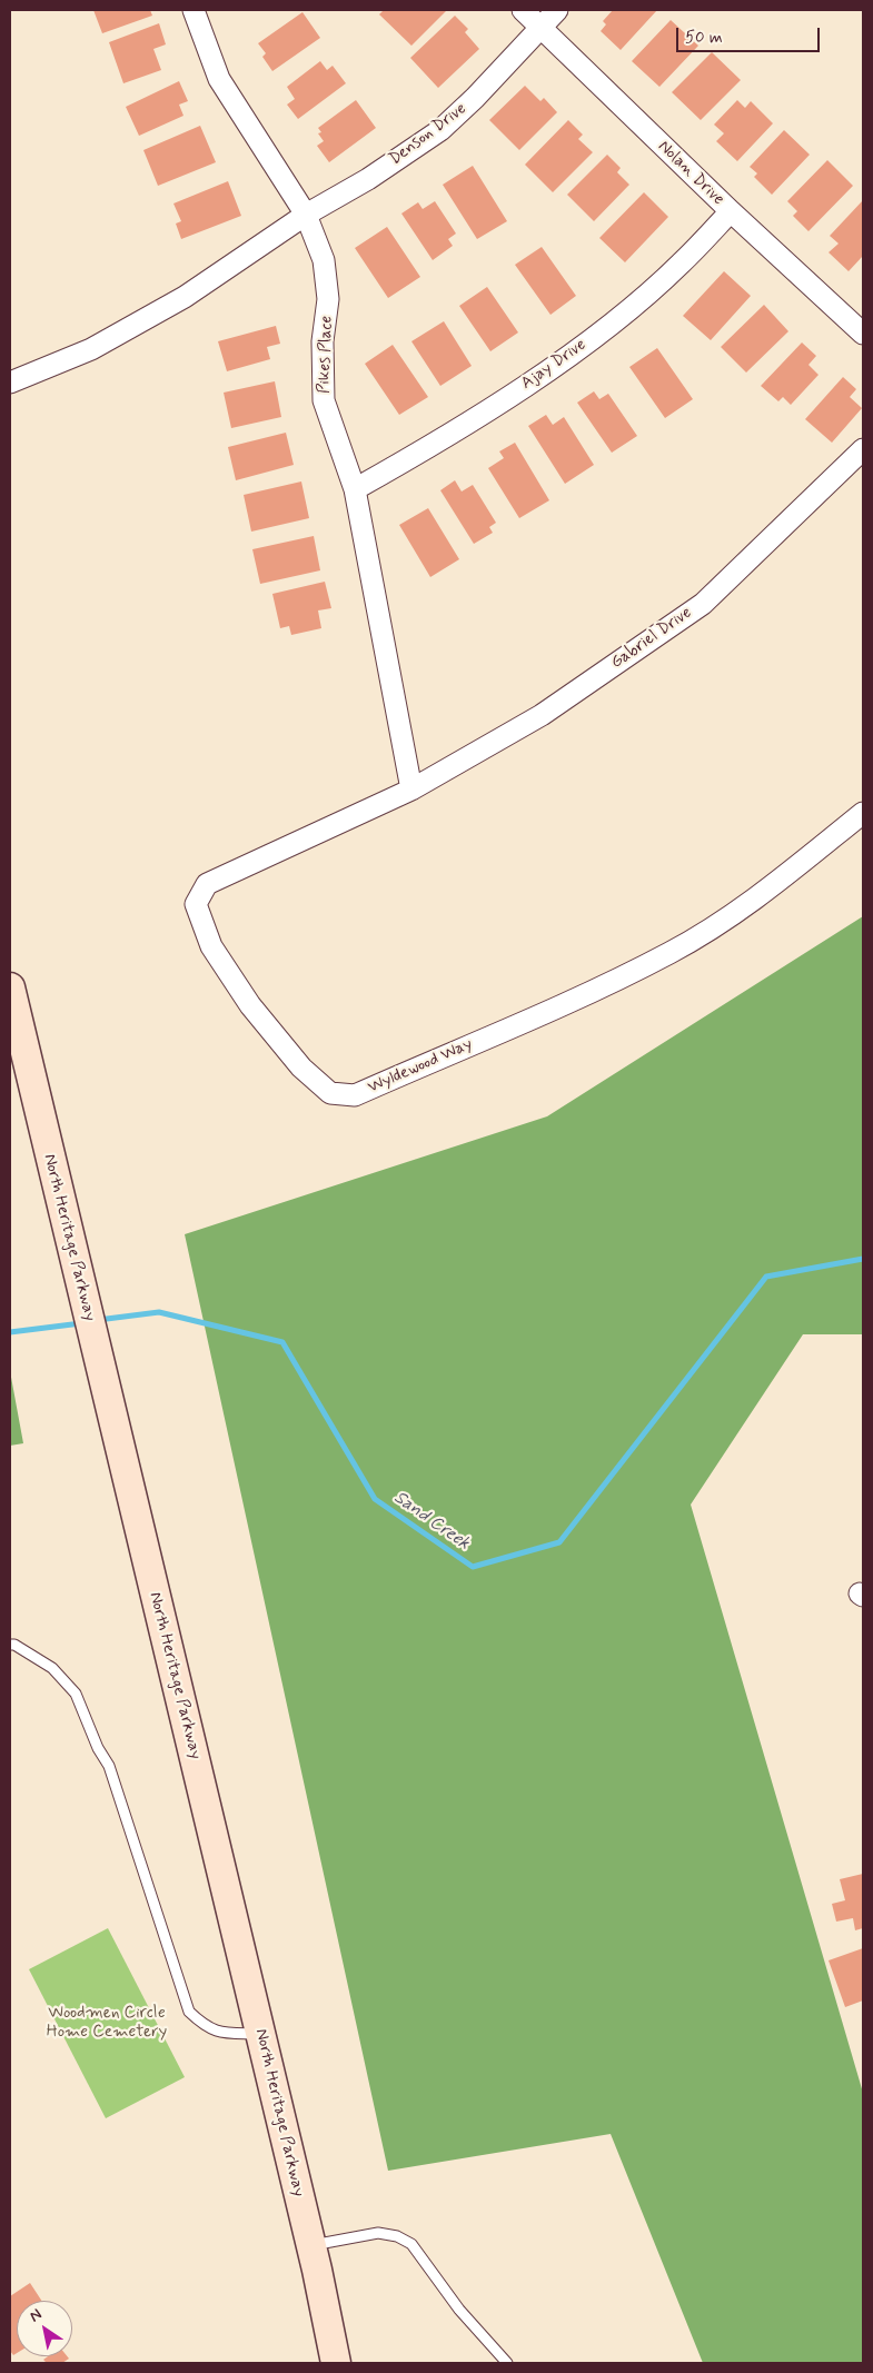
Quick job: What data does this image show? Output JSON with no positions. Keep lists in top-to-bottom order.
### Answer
{
  "streets": {
    "main road": ["North Heritage Parkway"],
    "street": [
      "Denson Drive",
      "Nolan Drive",
      "Pikes Place",
      "Ajay Drive",
      "Gabriel Drive",
      "Wyldewood Way"
    ]
  },
  "crossings": [
    ["Denson Drive", "Nolan Drive"],
    ["Denson Drive", "Pikes Place"],
    ["Nolan Drive", "Ajay Drive"],
    ["Pikes Place", "Ajay Drive"],
    ["Pikes Place", "Gabriel Drive"],
    ["Pikes Place", "Wyldewood Way"],
    ["Gabriel Drive", "Wyldewood Way"]
  ],
  "water": ["Sand Creek"],
  "parks": ["Woodmen Circle Home Cemetery"],
  "scale_bar": "50 m",
  "north": "top left"
}
